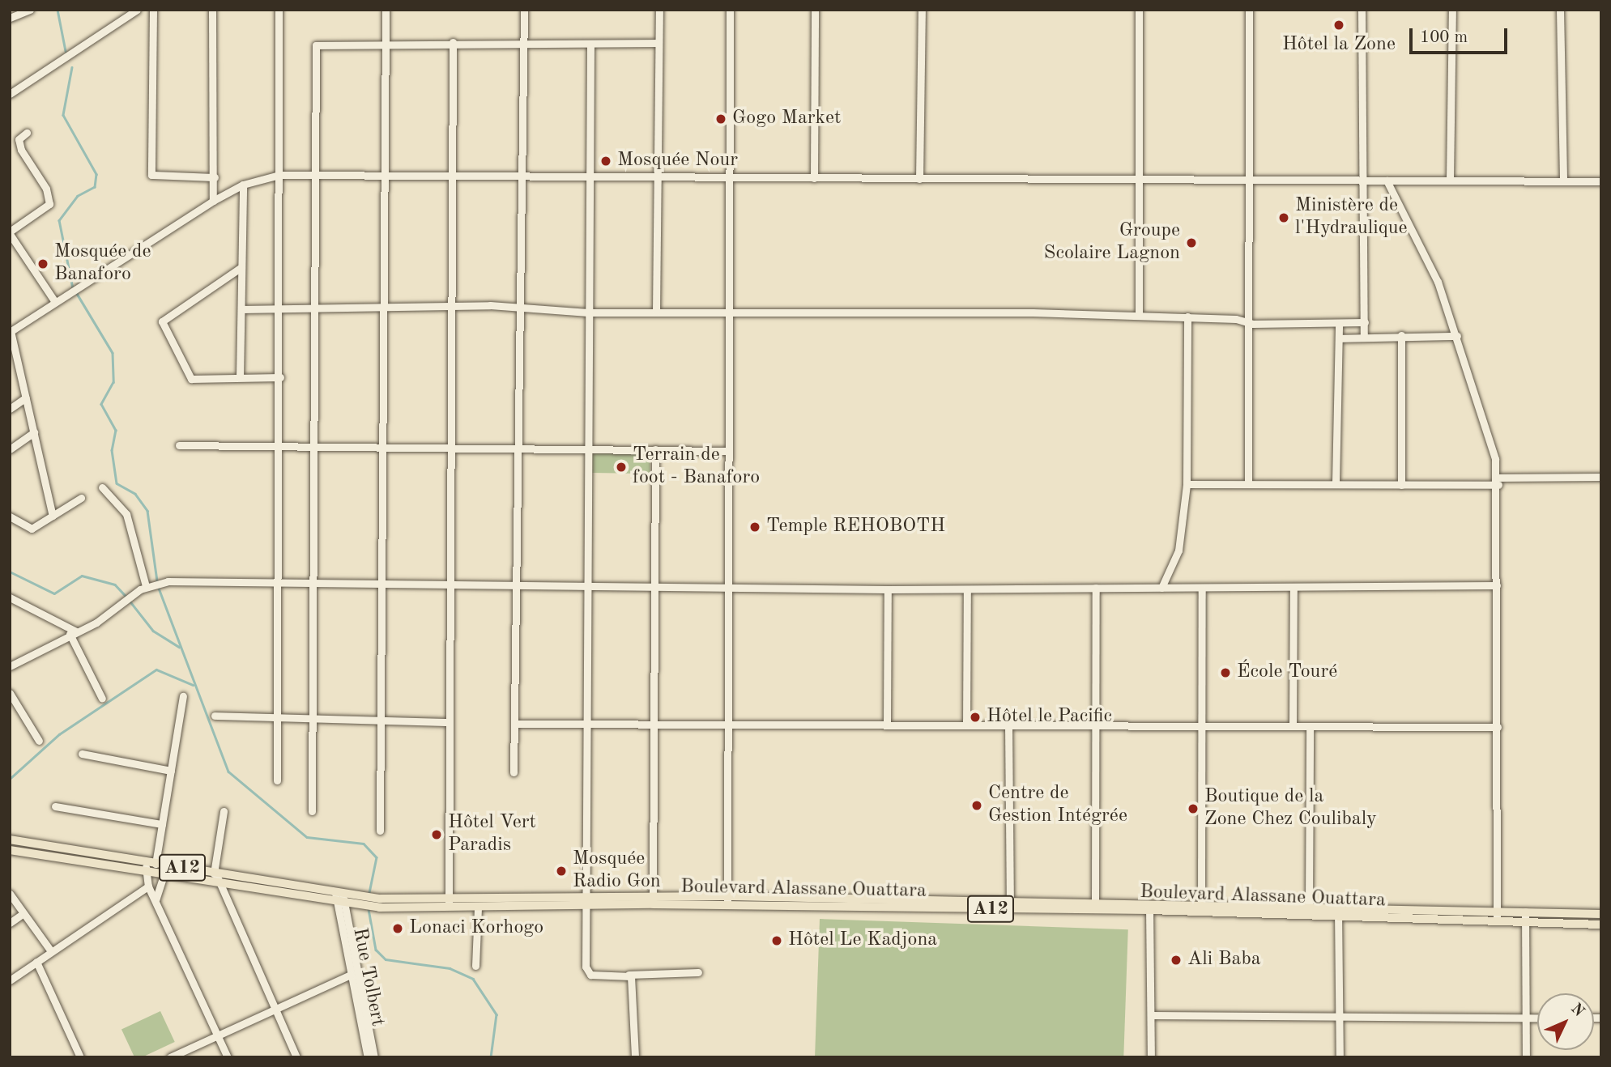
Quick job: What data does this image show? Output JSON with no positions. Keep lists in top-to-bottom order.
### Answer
{
  "streets": {
    "main road": ["A12", "Boulevard Alassane Ouattara"],
    "street": ["Rue Tolbert"]
  },
  "crossings": [
    ["Boulevard Alassane Ouattara", "Rue Tolbert"]
  ],
  "places": [
    "Hôtel la Zone",
    "Gogo Market",
    "Mosquée Nour",
    "Ministère de l'Hydraulique",
    "Groupe Scolaire Lagnon",
    "Mosquée de Banaforo",
    "Terrain de foot - Banaforo",
    "Temple REHOBOTH",
    "École Touré",
    "Hôtel le Pacific",
    "Centre de Gestion Intégrée",
    "Boutique de la Zone Chez Coulibaly",
    "Hôtel Vert Paradis",
    "Mosquée Radio Gon",
    "Lonaci Korhogo",
    "Hôtel Le Kadjona",
    "Ali Baba"
  ],
  "scale_bar": "100 m",
  "north": "top right"
}
